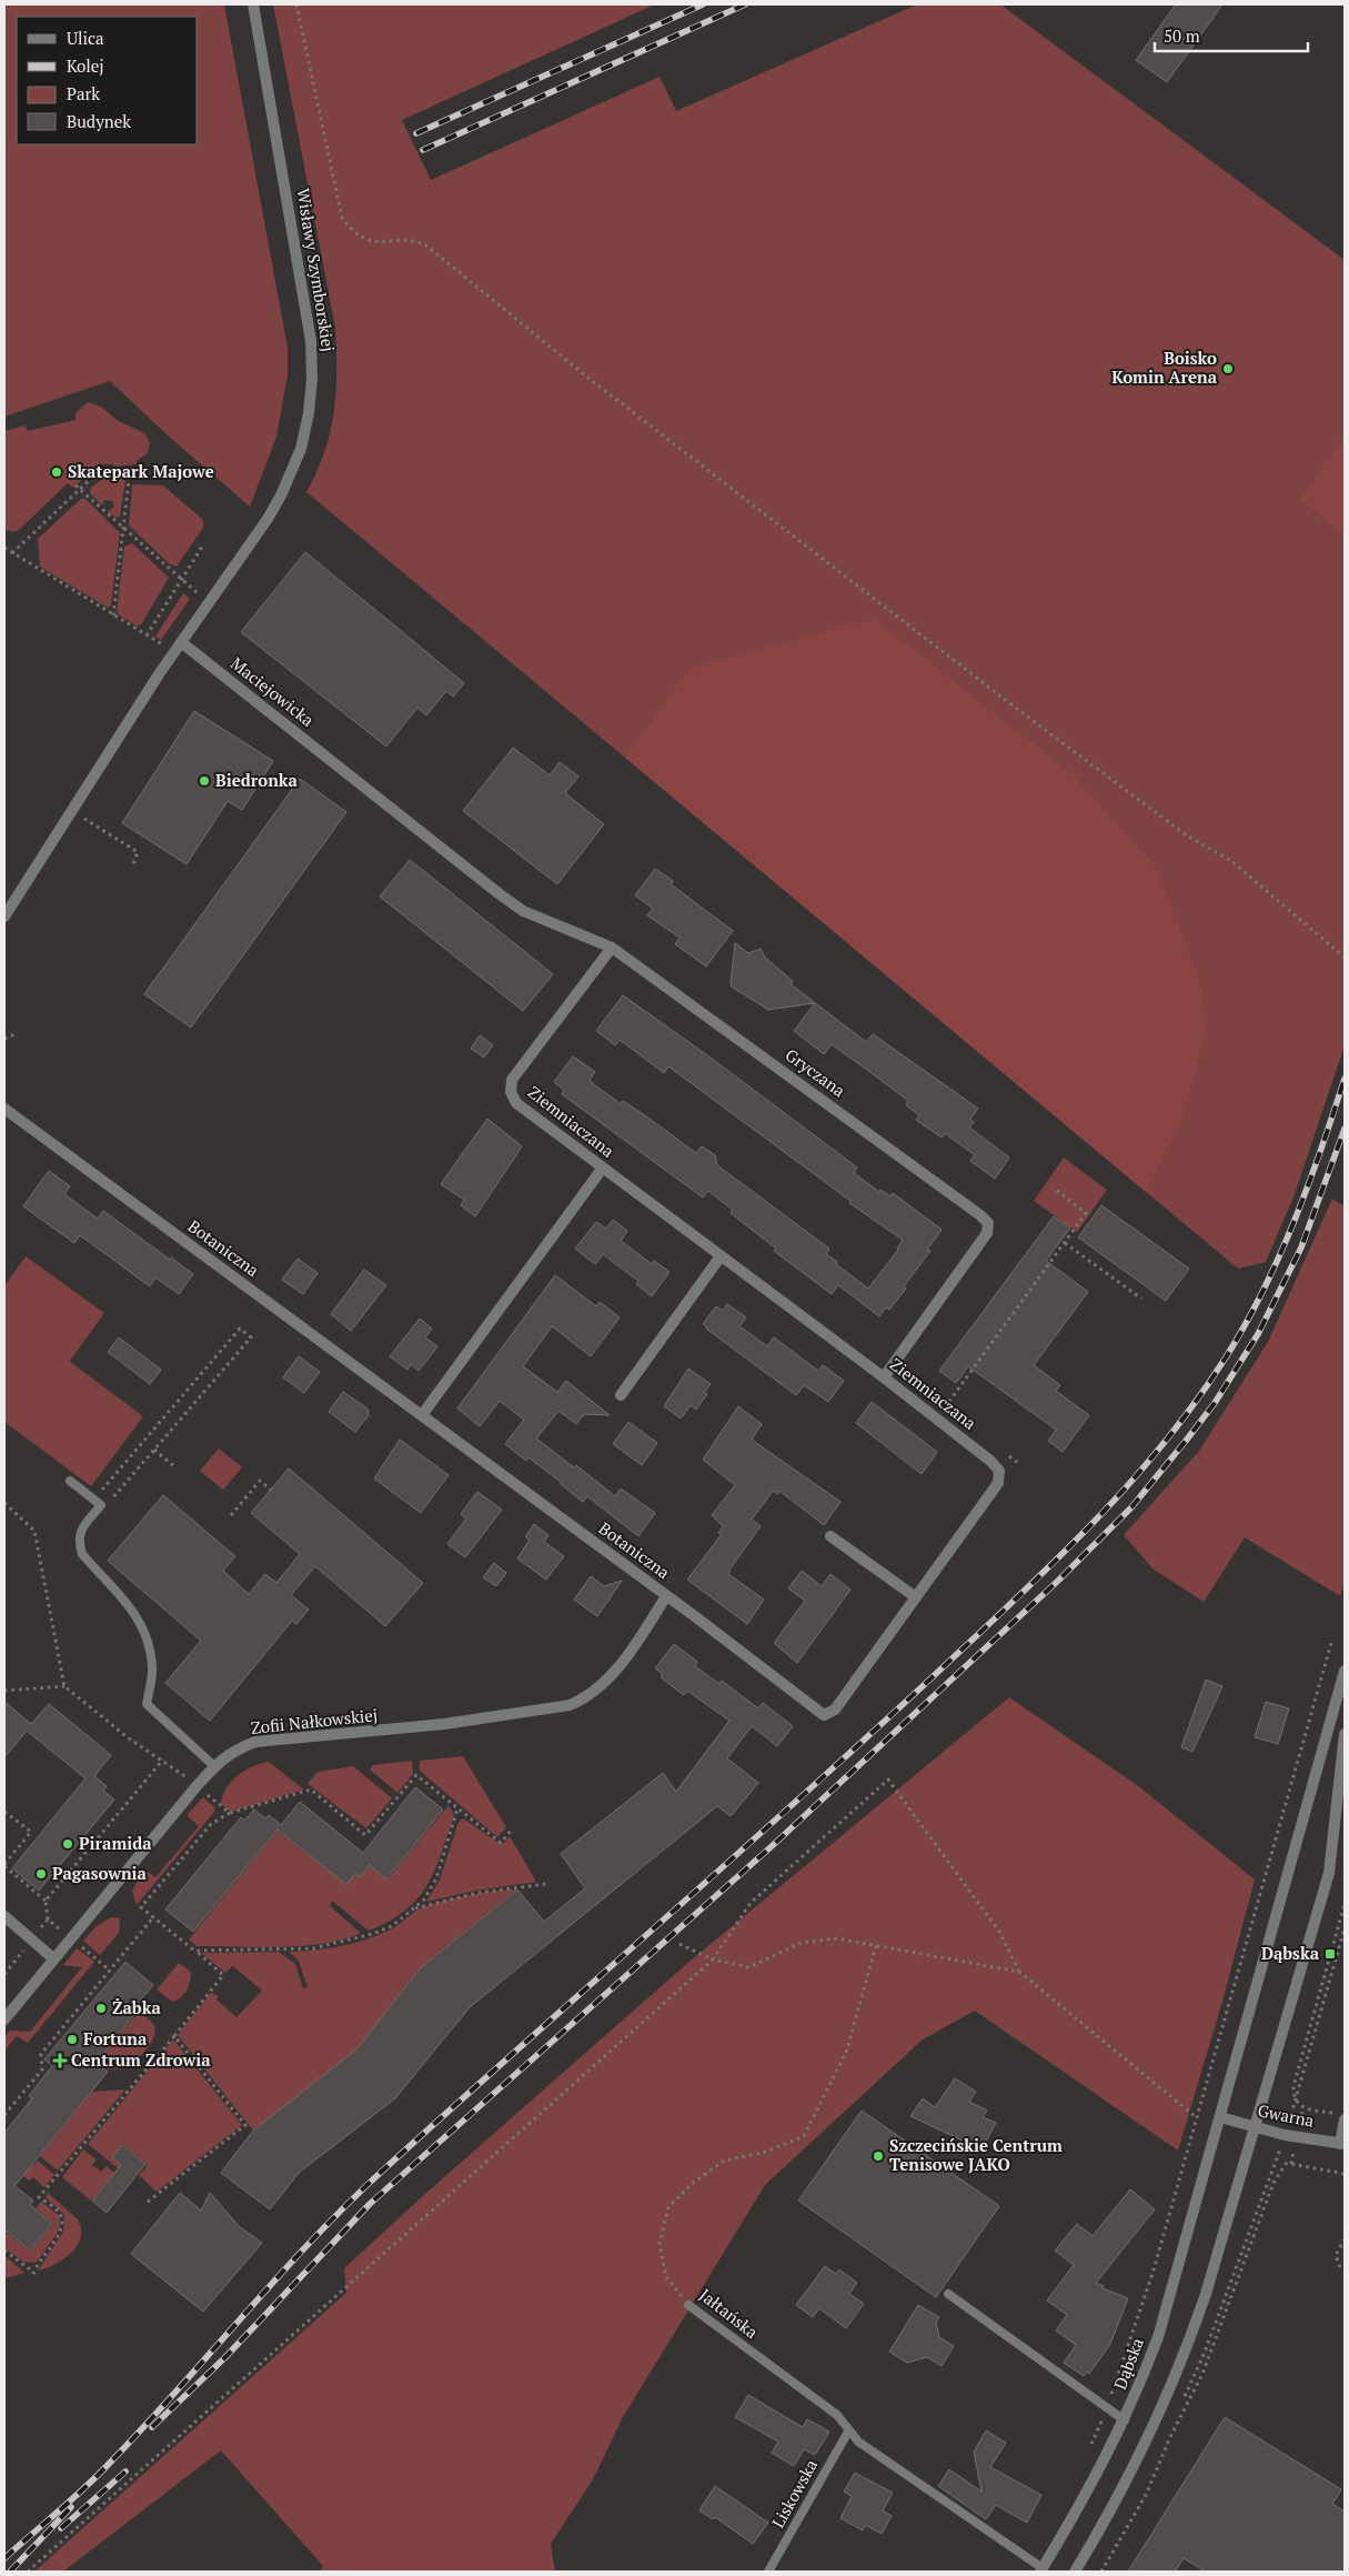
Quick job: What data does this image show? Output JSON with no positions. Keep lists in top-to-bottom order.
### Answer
{
  "streets": {
    "street": [
      "Wisławy Szymborskiej",
      "Maciejowicka",
      "Gryczana",
      "Ziemniaczana",
      "Botaniczna",
      "Zofii Nałkowskiej",
      "Gwarna",
      "Dąbska"
    ],
    "lane": ["Jałtańska", "Liskowska"]
  },
  "crossings": [
    ["Wisławy Szymborskiej", "Maciejowicka"],
    ["Maciejowicka", "Gryczana"],
    ["Maciejowicka", "Ziemniaczana"],
    ["Gryczana", "Ziemniaczana"],
    ["Ziemniaczana", "Botaniczna"],
    ["Botaniczna", "Zofii Nałkowskiej"],
    ["Gwarna", "Dąbska"],
    ["Jałtańska", "Dąbska"],
    ["Jałtańska", "Liskowska"]
  ],
  "places": {
    "other": [
      "Boisko Komin Arena",
      "Skatepark Majowe",
      "Biedronka",
      "Piramida",
      "Pagasownia",
      "Żabka",
      "Fortuna",
      "Szczecińskie Centrum Tenisowe JAKO"
    ],
    "transit": ["Dąbska"],
    "health": ["Centrum Zdrowia"]
  },
  "legend": [
    "Ulica",
    "Kolej",
    "Park",
    "Budynek"
  ],
  "scale_bar": "50 m"
}
